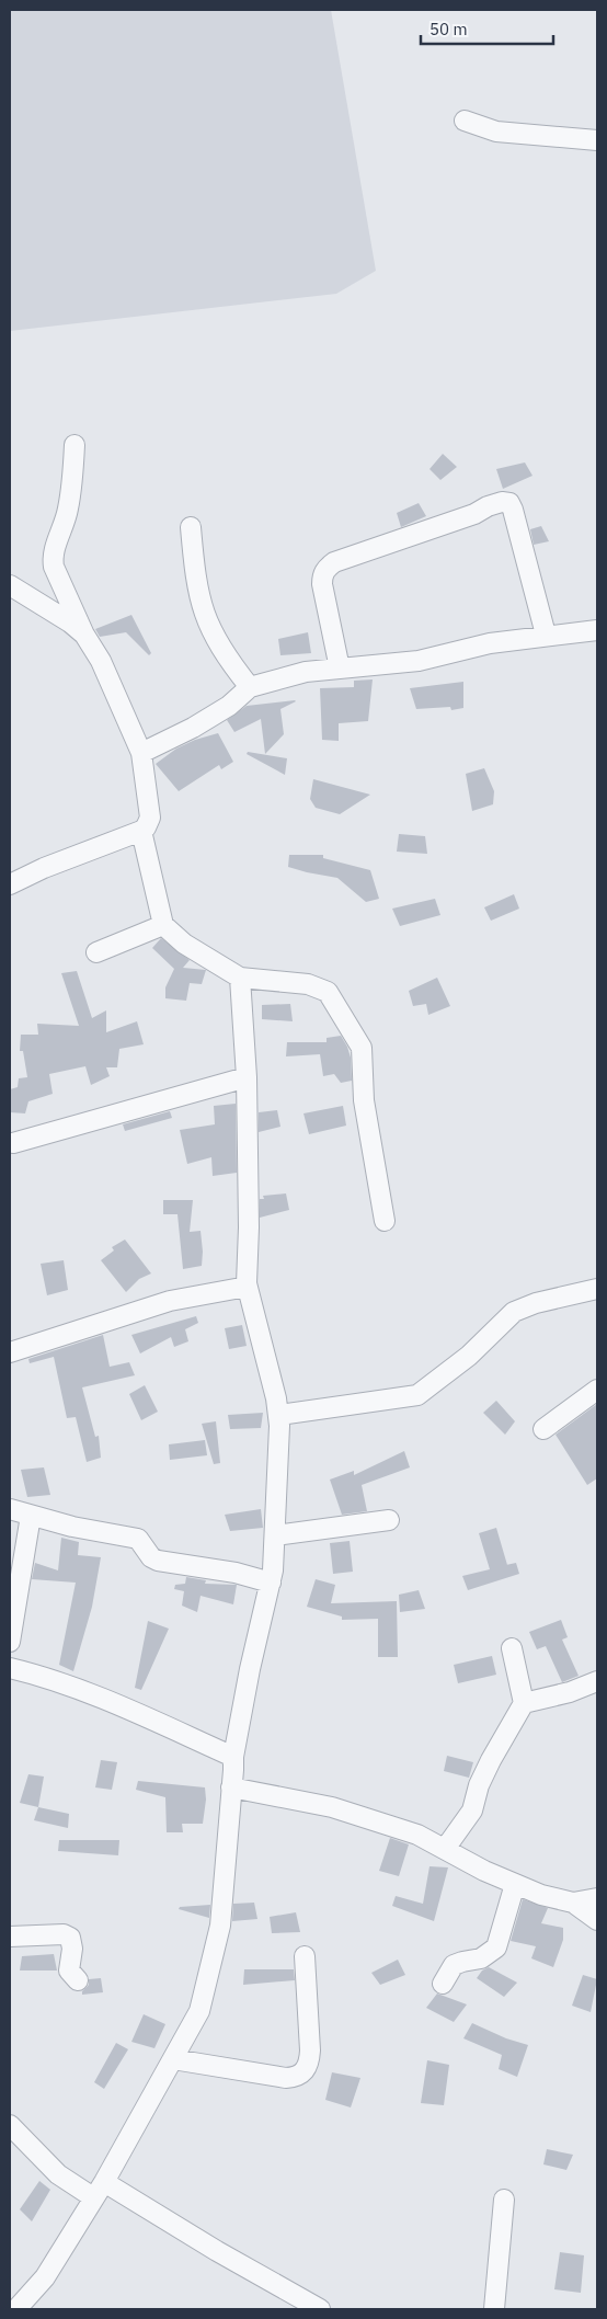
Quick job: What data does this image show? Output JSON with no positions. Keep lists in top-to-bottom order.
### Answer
{
  "scale_bar": "50 m"
}
